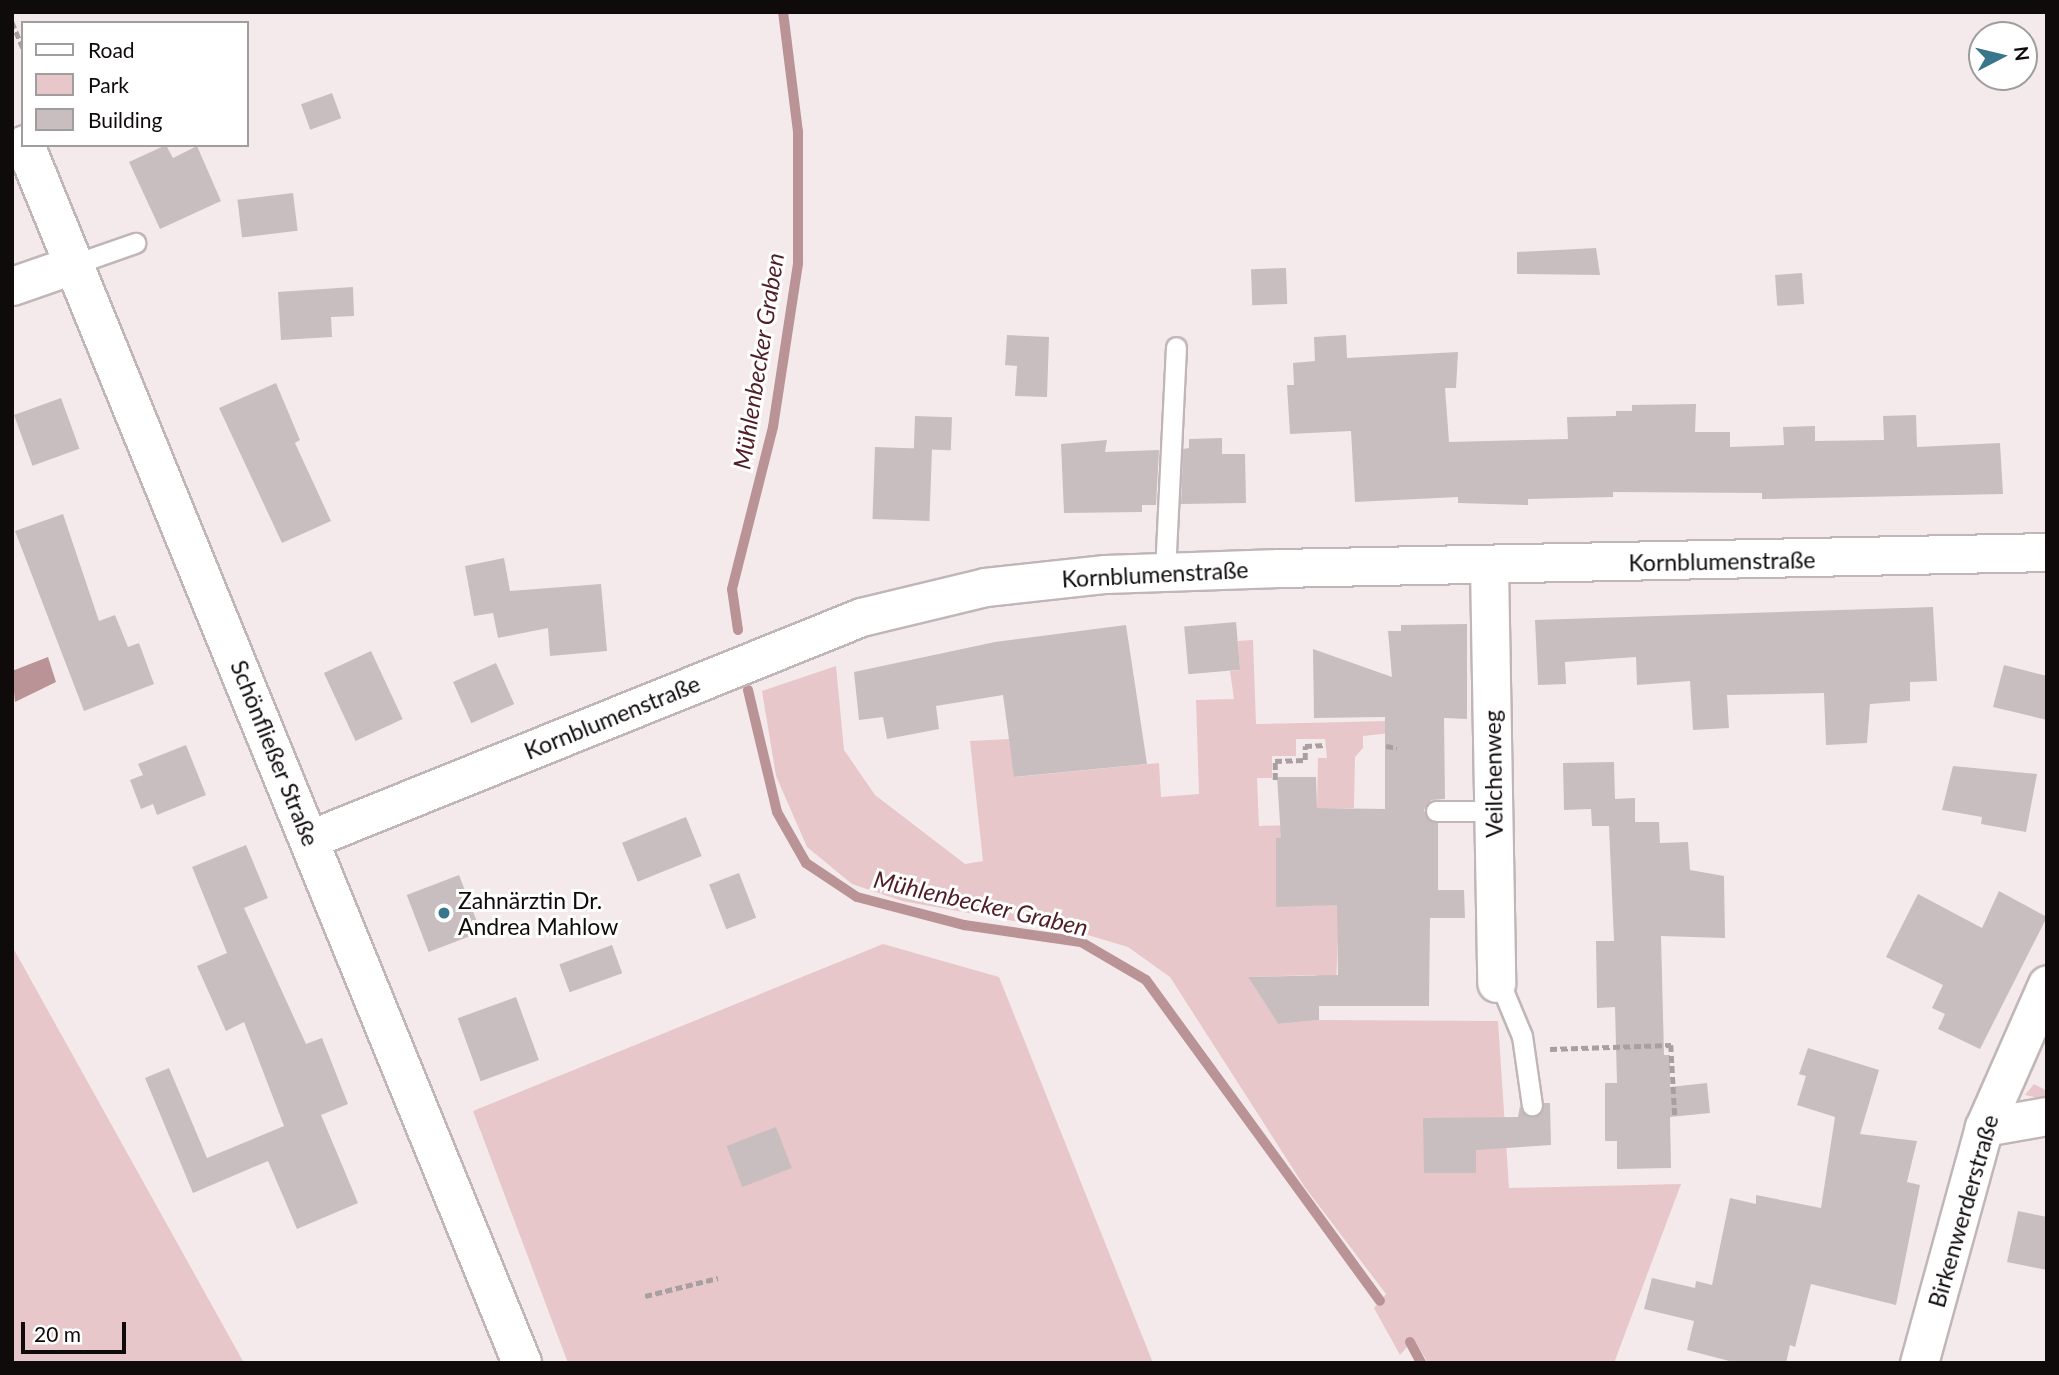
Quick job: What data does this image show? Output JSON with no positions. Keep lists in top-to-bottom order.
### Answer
{
  "streets": {
    "main road": ["Schönfließer Straße"],
    "street": ["Kornblumenstraße", "Veilchenweg", "Birkenwerderstraße"]
  },
  "crossings": [
    ["Kornblumenstraße", "Schönfließer Straße"],
    ["Kornblumenstraße", "Veilchenweg"]
  ],
  "water": ["Mühlenbecker Graben"],
  "places": ["Zahnärztin Dr. Andrea Mahlow"],
  "legend": ["Road", "Park", "Building"],
  "scale_bar": "20 m",
  "north": "right"
}
